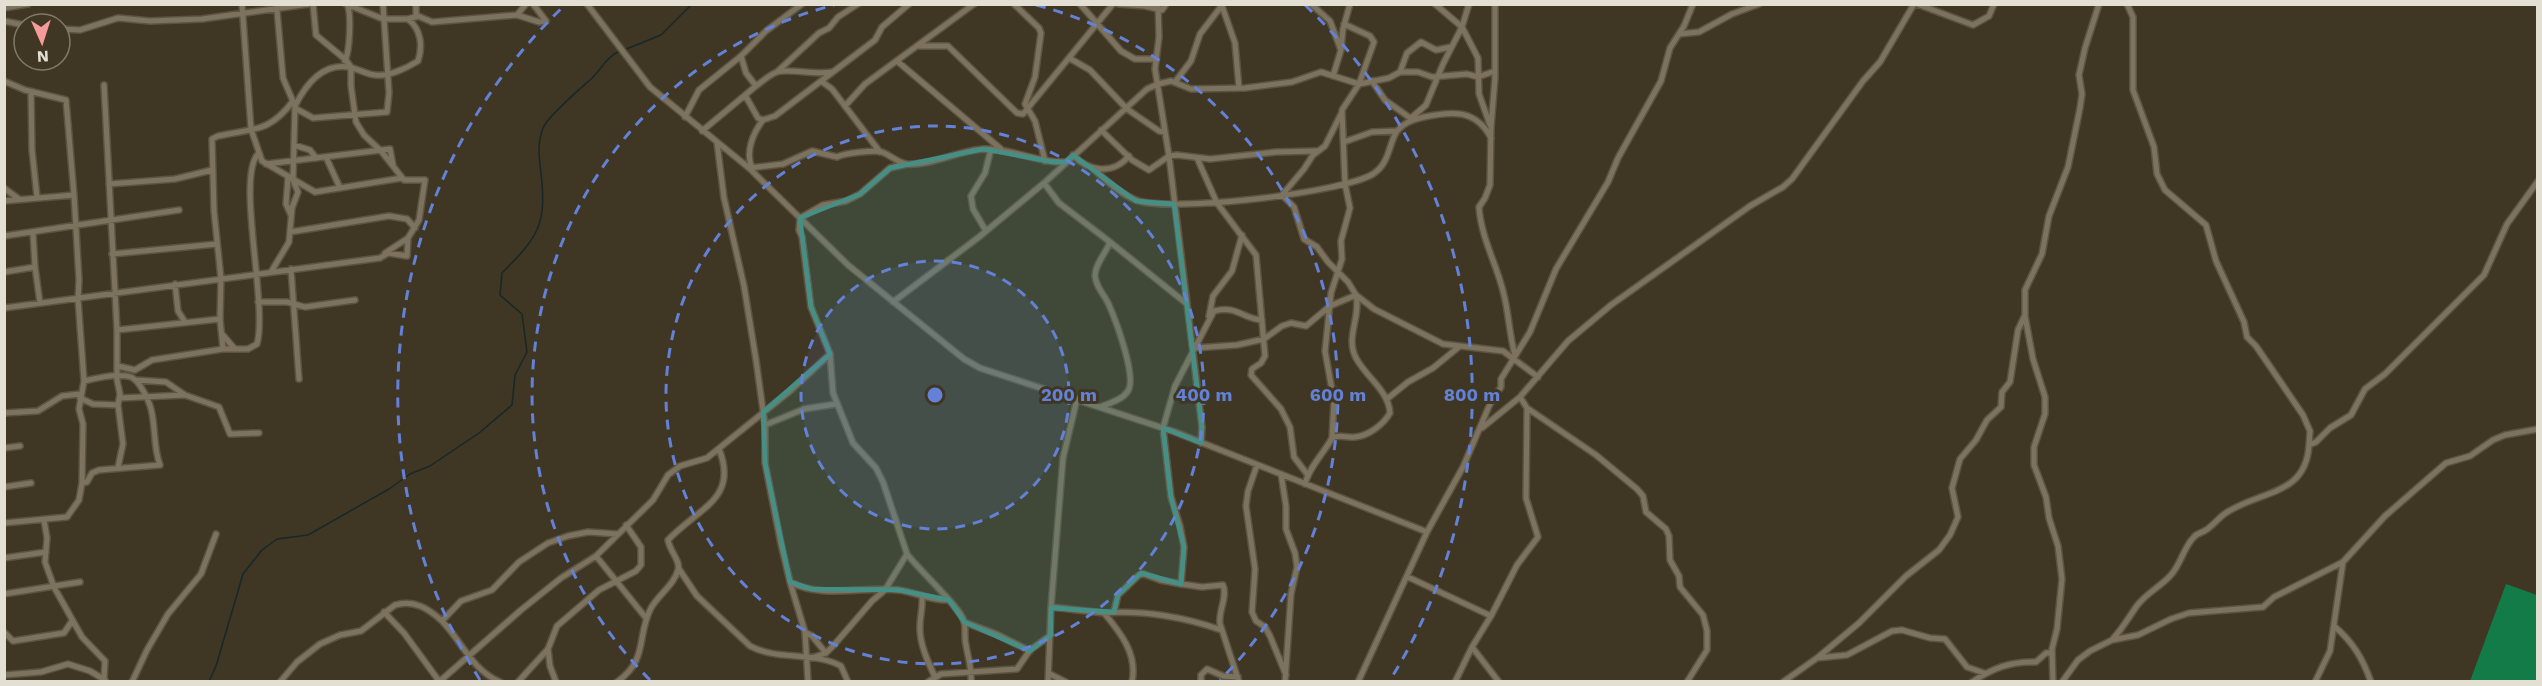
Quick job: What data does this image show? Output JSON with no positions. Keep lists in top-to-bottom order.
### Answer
{
  "north": "bottom",
  "rings": [
    "200 m",
    "400 m",
    "600 m",
    "800 m"
  ]
}
